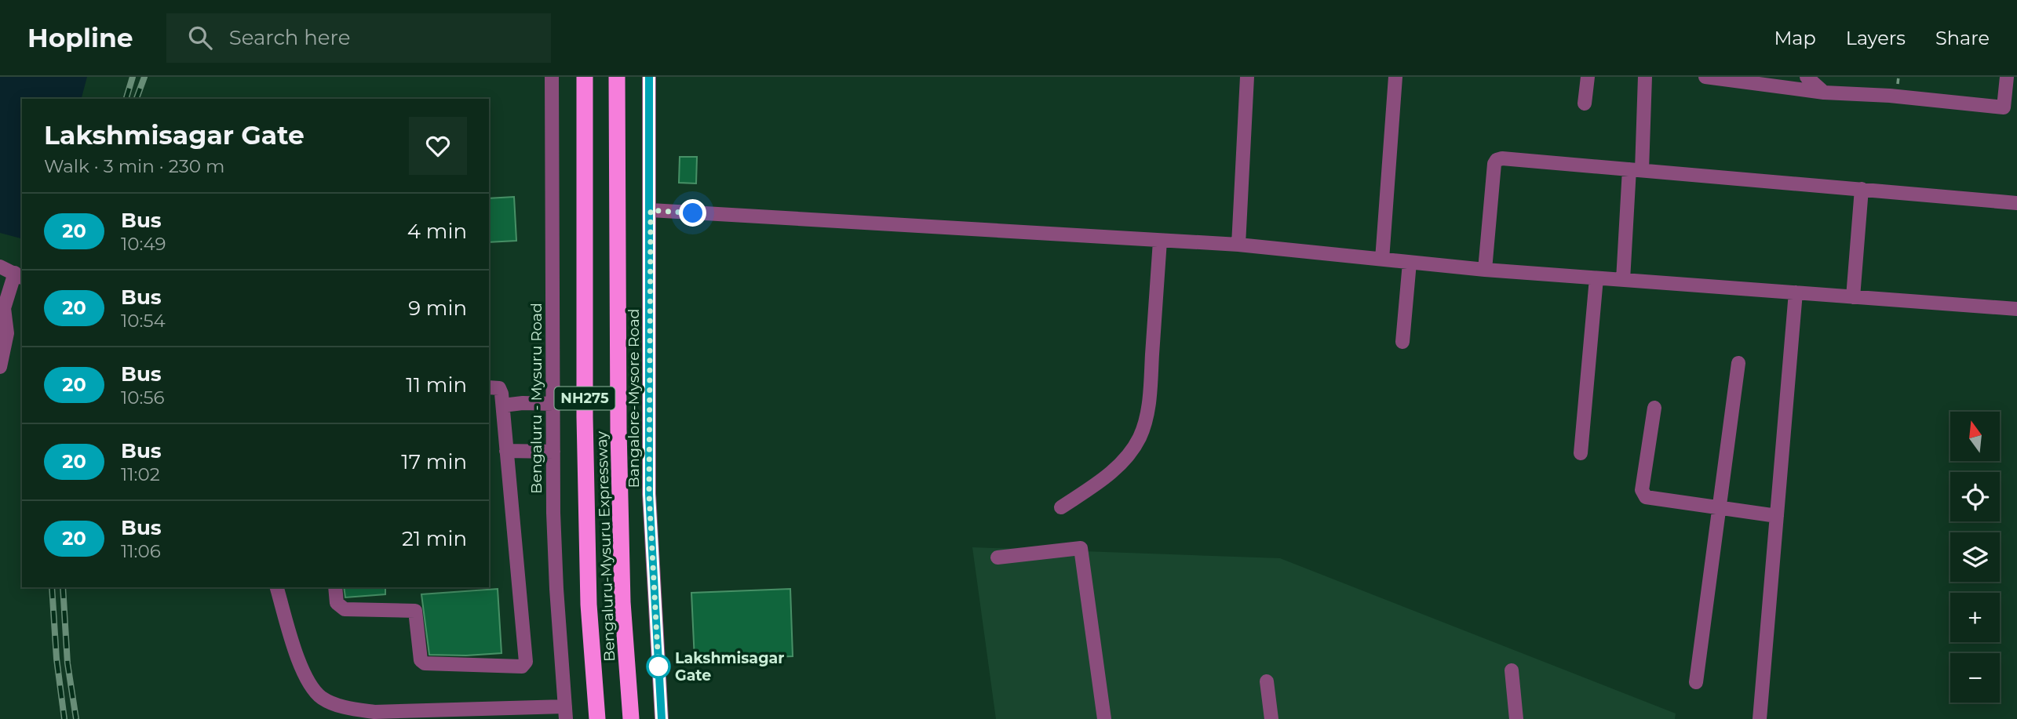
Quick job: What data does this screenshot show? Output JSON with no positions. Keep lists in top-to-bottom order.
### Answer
{
  "streets": {
    "highway": ["NH275", "Bengaluru-Mysuru Expressway"],
    "street": ["Bengaluru - Mysuru Road", "Bangalore-Mysore Road"]
  },
  "places": ["Lakshmisagar Gate"],
  "lines": ["bus line 20"],
  "north": "top",
  "page": {
    "header": "Hopline",
    "search": "Search here",
    "nav": ["Map", "Layers", "Share"],
    "heading": ["Lakshmisagar Gate", "Walk · 3 min · 230 m"],
    "list": [
      {
        "mark": "20",
        "name": "Bus",
        "note": "10:49",
        "value": "4 min"
      },
      {
        "mark": "20",
        "name": "Bus",
        "note": "10:54",
        "value": "9 min"
      },
      {
        "mark": "20",
        "name": "Bus",
        "note": "10:56",
        "value": "11 min"
      },
      {
        "mark": "20",
        "name": "Bus",
        "note": "11:02",
        "value": "17 min"
      },
      {
        "mark": "20",
        "name": "Bus",
        "note": "11:06",
        "value": "21 min"
      }
    ],
    "map_buttons": ["+", "−"]
  }
}
